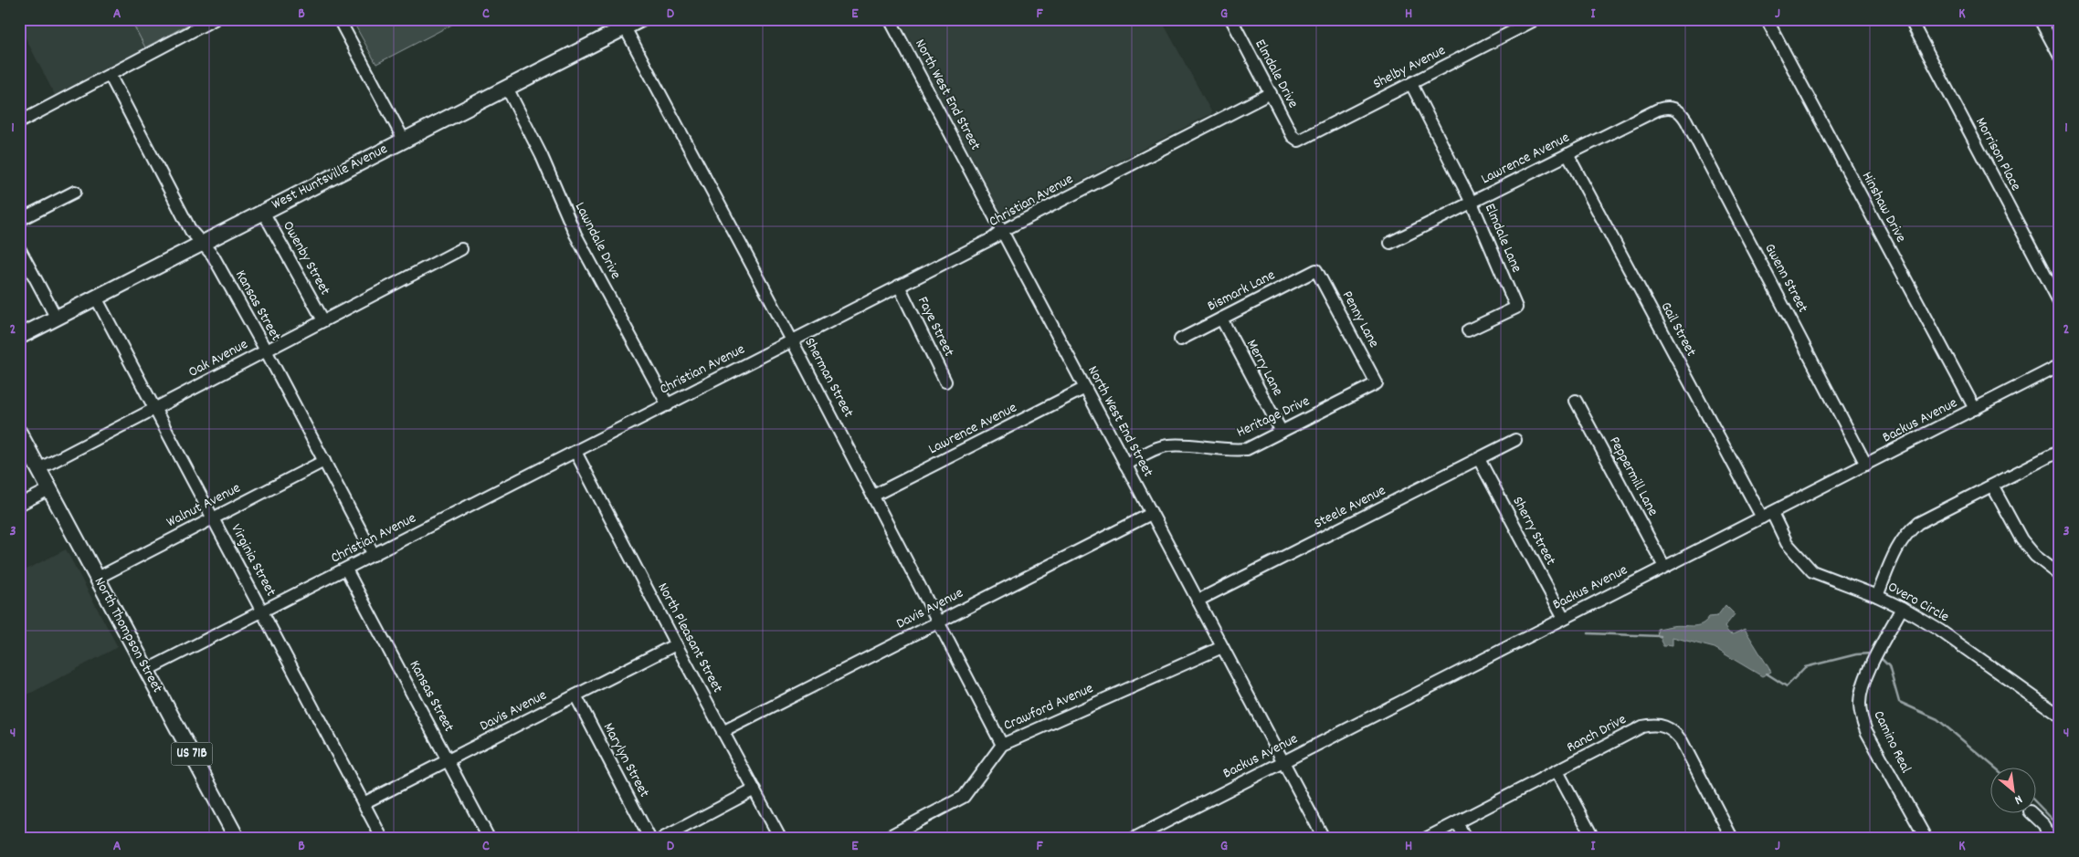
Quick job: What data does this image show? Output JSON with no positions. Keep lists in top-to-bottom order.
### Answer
{
  "streets": {
    "main road": ["West Huntsville Avenue", "North Thompson Street", "US 71B"],
    "street": [
      "Shelby Avenue",
      "Elmdale Drive",
      "North West End Street",
      "Morrison Place",
      "Lawrence Avenue",
      "Christian Avenue",
      "Hinshaw Drive",
      "Elmdale Lane",
      "Lawndale Drive",
      "Owenby Street",
      "Gwenn Street",
      "Bismark Lane",
      "Kansas Street",
      "Penny Lane",
      "Faye Street",
      "Gail Street",
      "Oak Avenue",
      "Merry Lane",
      "Sherman Street",
      "Heritage Drive",
      "Backus Avenue",
      "Peppermill Lane",
      "Walnut Avenue",
      "Steele Avenue",
      "Sherry Street",
      "Virginia Street",
      "Overo Circle",
      "Davis Avenue",
      "North Pleasant Street",
      "Crawford Avenue",
      "Ranch Drive",
      "Camino Real",
      "Marylyn Street"
    ]
  },
  "crossings": [
    ["Shelby Avenue", "Elmdale Drive"],
    ["Shelby Avenue", "Elmdale Lane"],
    ["Elmdale Drive", "Christian Avenue"],
    ["North West End Street", "Lawrence Avenue"],
    ["North West End Street", "Christian Avenue"],
    ["North West End Street", "Heritage Drive"],
    ["North West End Street", "Backus Avenue"],
    ["North West End Street", "Steele Avenue"],
    ["North West End Street", "Davis Avenue"],
    ["North West End Street", "Crawford Avenue"],
    ["Lawrence Avenue", "Elmdale Lane"],
    ["Lawrence Avenue", "Gwenn Street"],
    ["Lawrence Avenue", "Gail Street"],
    ["Lawrence Avenue", "Sherman Street"],
    ["West Huntsville Avenue", "Lawndale Drive"],
    ["West Huntsville Avenue", "Owenby Street"],
    ["West Huntsville Avenue", "Kansas Street"],
    ["West Huntsville Avenue", "Sherman Street"],
    ["West Huntsville Avenue", "Virginia Street"],
    ["Christian Avenue", "Lawndale Drive"],
    ["Christian Avenue", "Kansas Street"],
    ["Christian Avenue", "Faye Street"],
    ["Christian Avenue", "Sherman Street"],
    ["Christian Avenue", "Virginia Street"],
    ["Christian Avenue", "North Thompson Street"],
    ["Christian Avenue", "North Pleasant Street"],
    ["Hinshaw Drive", "Backus Avenue"],
    ["Owenby Street", "Oak Avenue"],
    ["Gwenn Street", "Backus Avenue"],
    ["Bismark Lane", "Penny Lane"],
    ["Bismark Lane", "Merry Lane"],
    ["Kansas Street", "Oak Avenue"],
    ["Kansas Street", "Walnut Avenue"],
    ["Kansas Street", "Davis Avenue"],
    ["Penny Lane", "Heritage Drive"],
    ["Gail Street", "Backus Avenue"],
    ["Gail Street", "Overo Circle"],
    ["Oak Avenue", "Virginia Street"],
    ["Oak Avenue", "North Thompson Street"],
    ["Merry Lane", "Heritage Drive"],
    ["Sherman Street", "Davis Avenue"],
    ["Sherman Street", "Crawford Avenue"],
    ["Backus Avenue", "Peppermill Lane"],
    ["Backus Avenue", "Sherry Street"],
    ["Backus Avenue", "Overo Circle"],
    ["Walnut Avenue", "Virginia Street"],
    ["Walnut Avenue", "North Thompson Street"],
    ["Steele Avenue", "Sherry Street"],
    ["Virginia Street", "Davis Avenue"],
    ["Overo Circle", "Camino Real"],
    ["Davis Avenue", "North Pleasant Street"],
    ["Davis Avenue", "Marylyn Street"]
  ],
  "north": "bottom right",
  "grid": {
    "columns": [
      "A",
      "B",
      "C",
      "D",
      "E",
      "F",
      "G",
      "H",
      "I",
      "J",
      "K"
    ],
    "rows": [
      "1",
      "2",
      "3",
      "4"
    ]
  }
}
